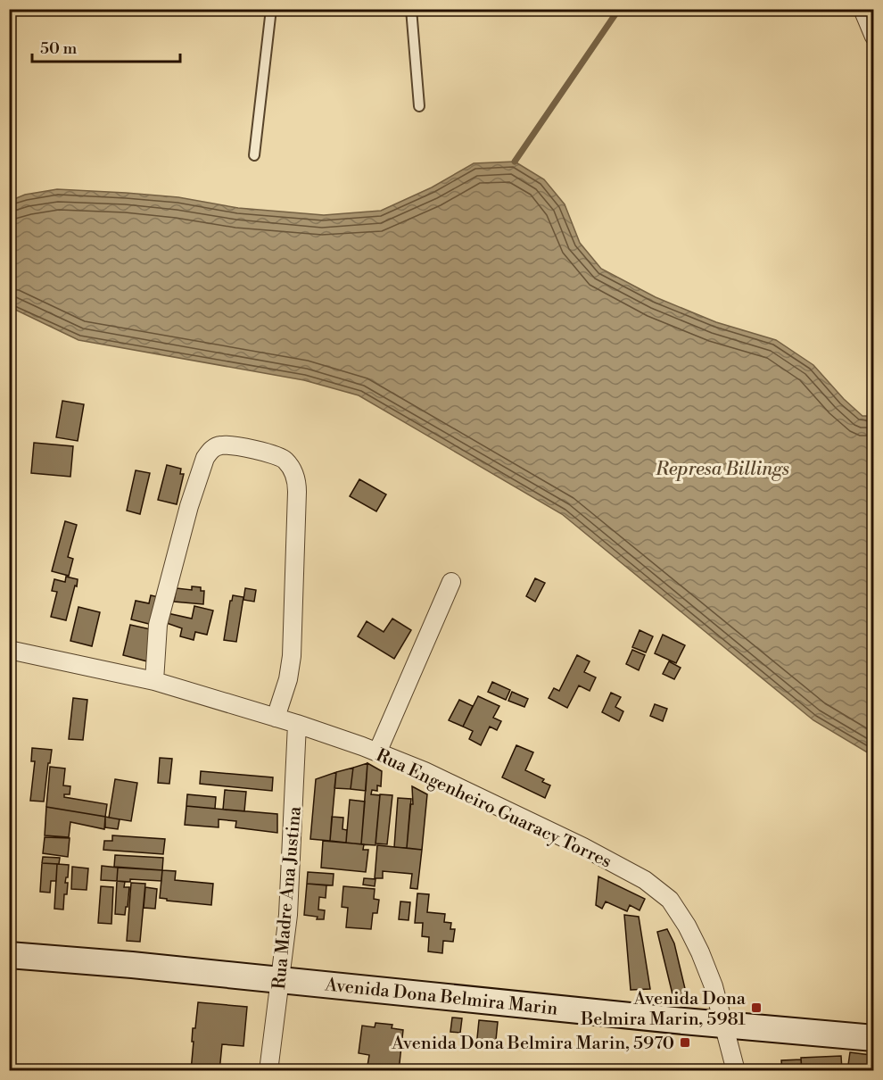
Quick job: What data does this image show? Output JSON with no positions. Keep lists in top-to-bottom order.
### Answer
{
  "streets": {
    "main road": ["Avenida Dona Belmira Marin"],
    "street": ["Rua Engenheiro Guaracy Torres", "Rua Madre Ana Justina"]
  },
  "crossings": [
    ["Rua Engenheiro Guaracy Torres", "Rua Madre Ana Justina"],
    ["Rua Engenheiro Guaracy Torres", "Avenida Dona Belmira Marin"],
    ["Rua Madre Ana Justina", "Avenida Dona Belmira Marin"]
  ],
  "water": ["Represa Billings"],
  "places": {
    "transit": ["Avenida Dona Belmira Marin, 5981", "Avenida Dona Belmira Marin, 5970"]
  },
  "scale_bar": "50 m"
}
